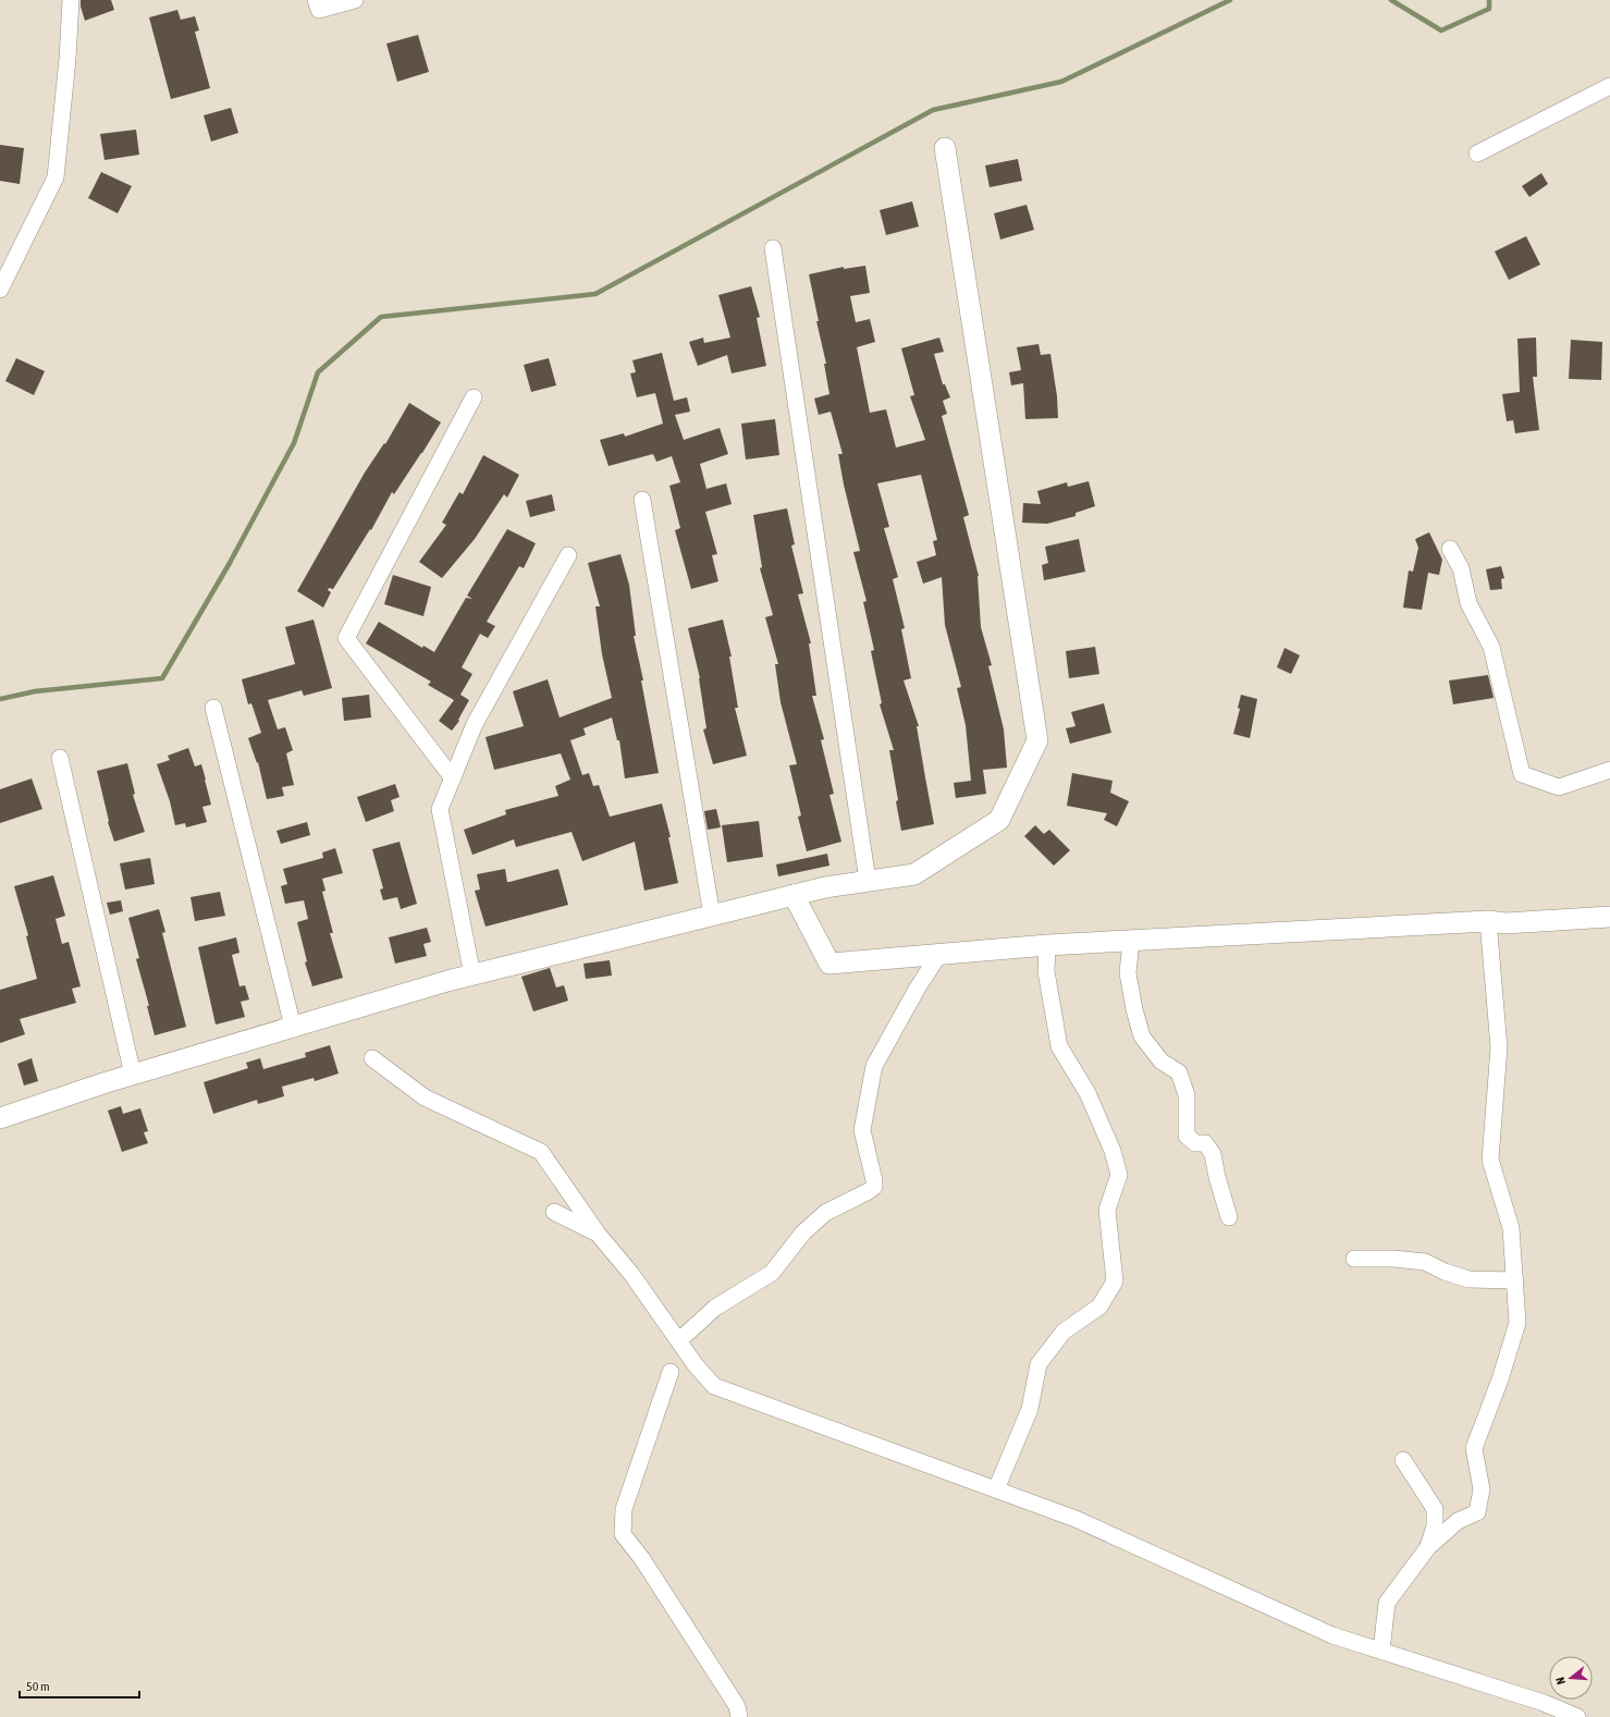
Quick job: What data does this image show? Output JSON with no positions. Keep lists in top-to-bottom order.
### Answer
{
  "scale_bar": "50 m",
  "north": "left"
}
